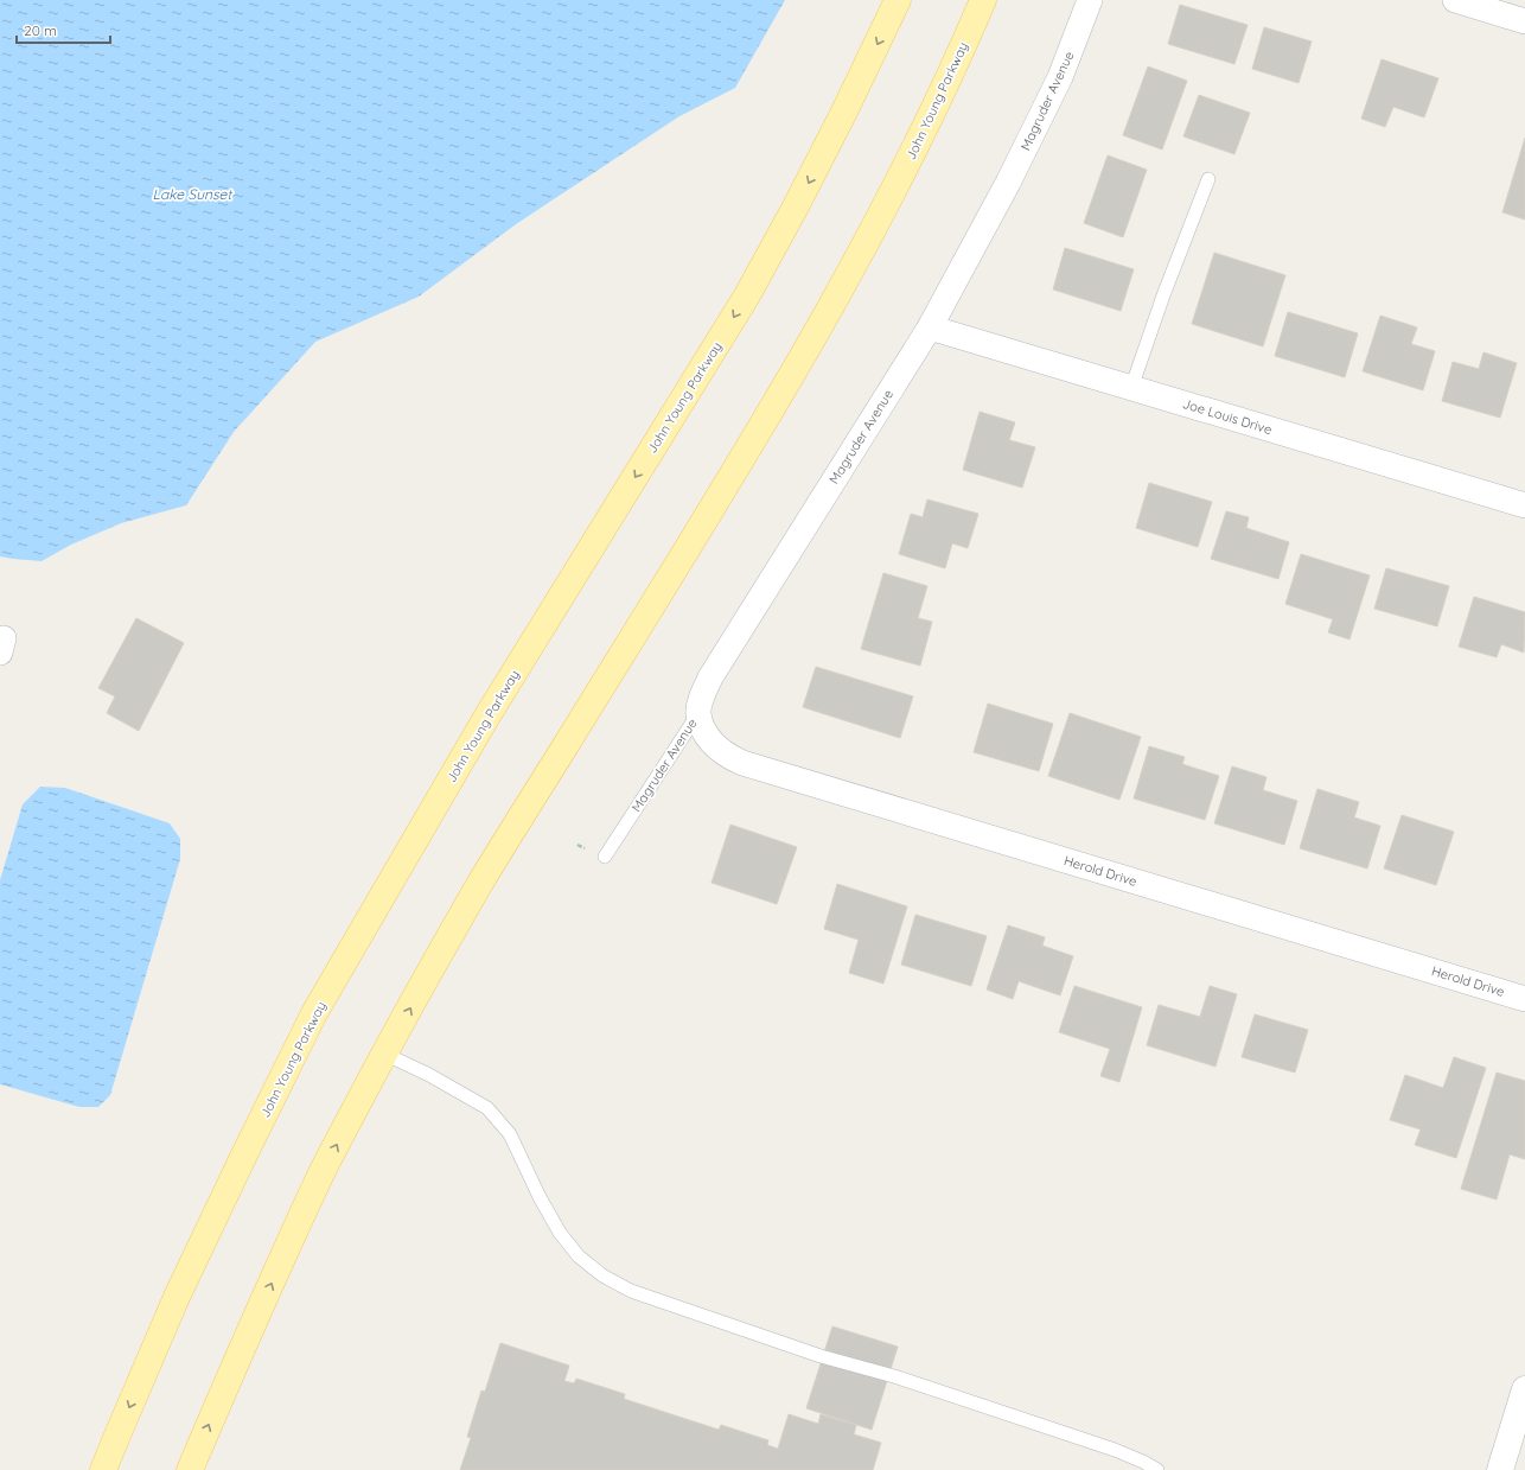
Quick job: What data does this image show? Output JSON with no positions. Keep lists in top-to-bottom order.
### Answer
{
  "streets": {
    "main road": ["John Young Parkway"],
    "street": ["Magruder Avenue", "Joe Louis Drive", "Herold Drive"]
  },
  "crossings": [
    ["Magruder Avenue", "Joe Louis Drive"],
    ["Magruder Avenue", "Herold Drive"]
  ],
  "water": ["Lake Sunset"],
  "scale_bar": "20 m"
}
